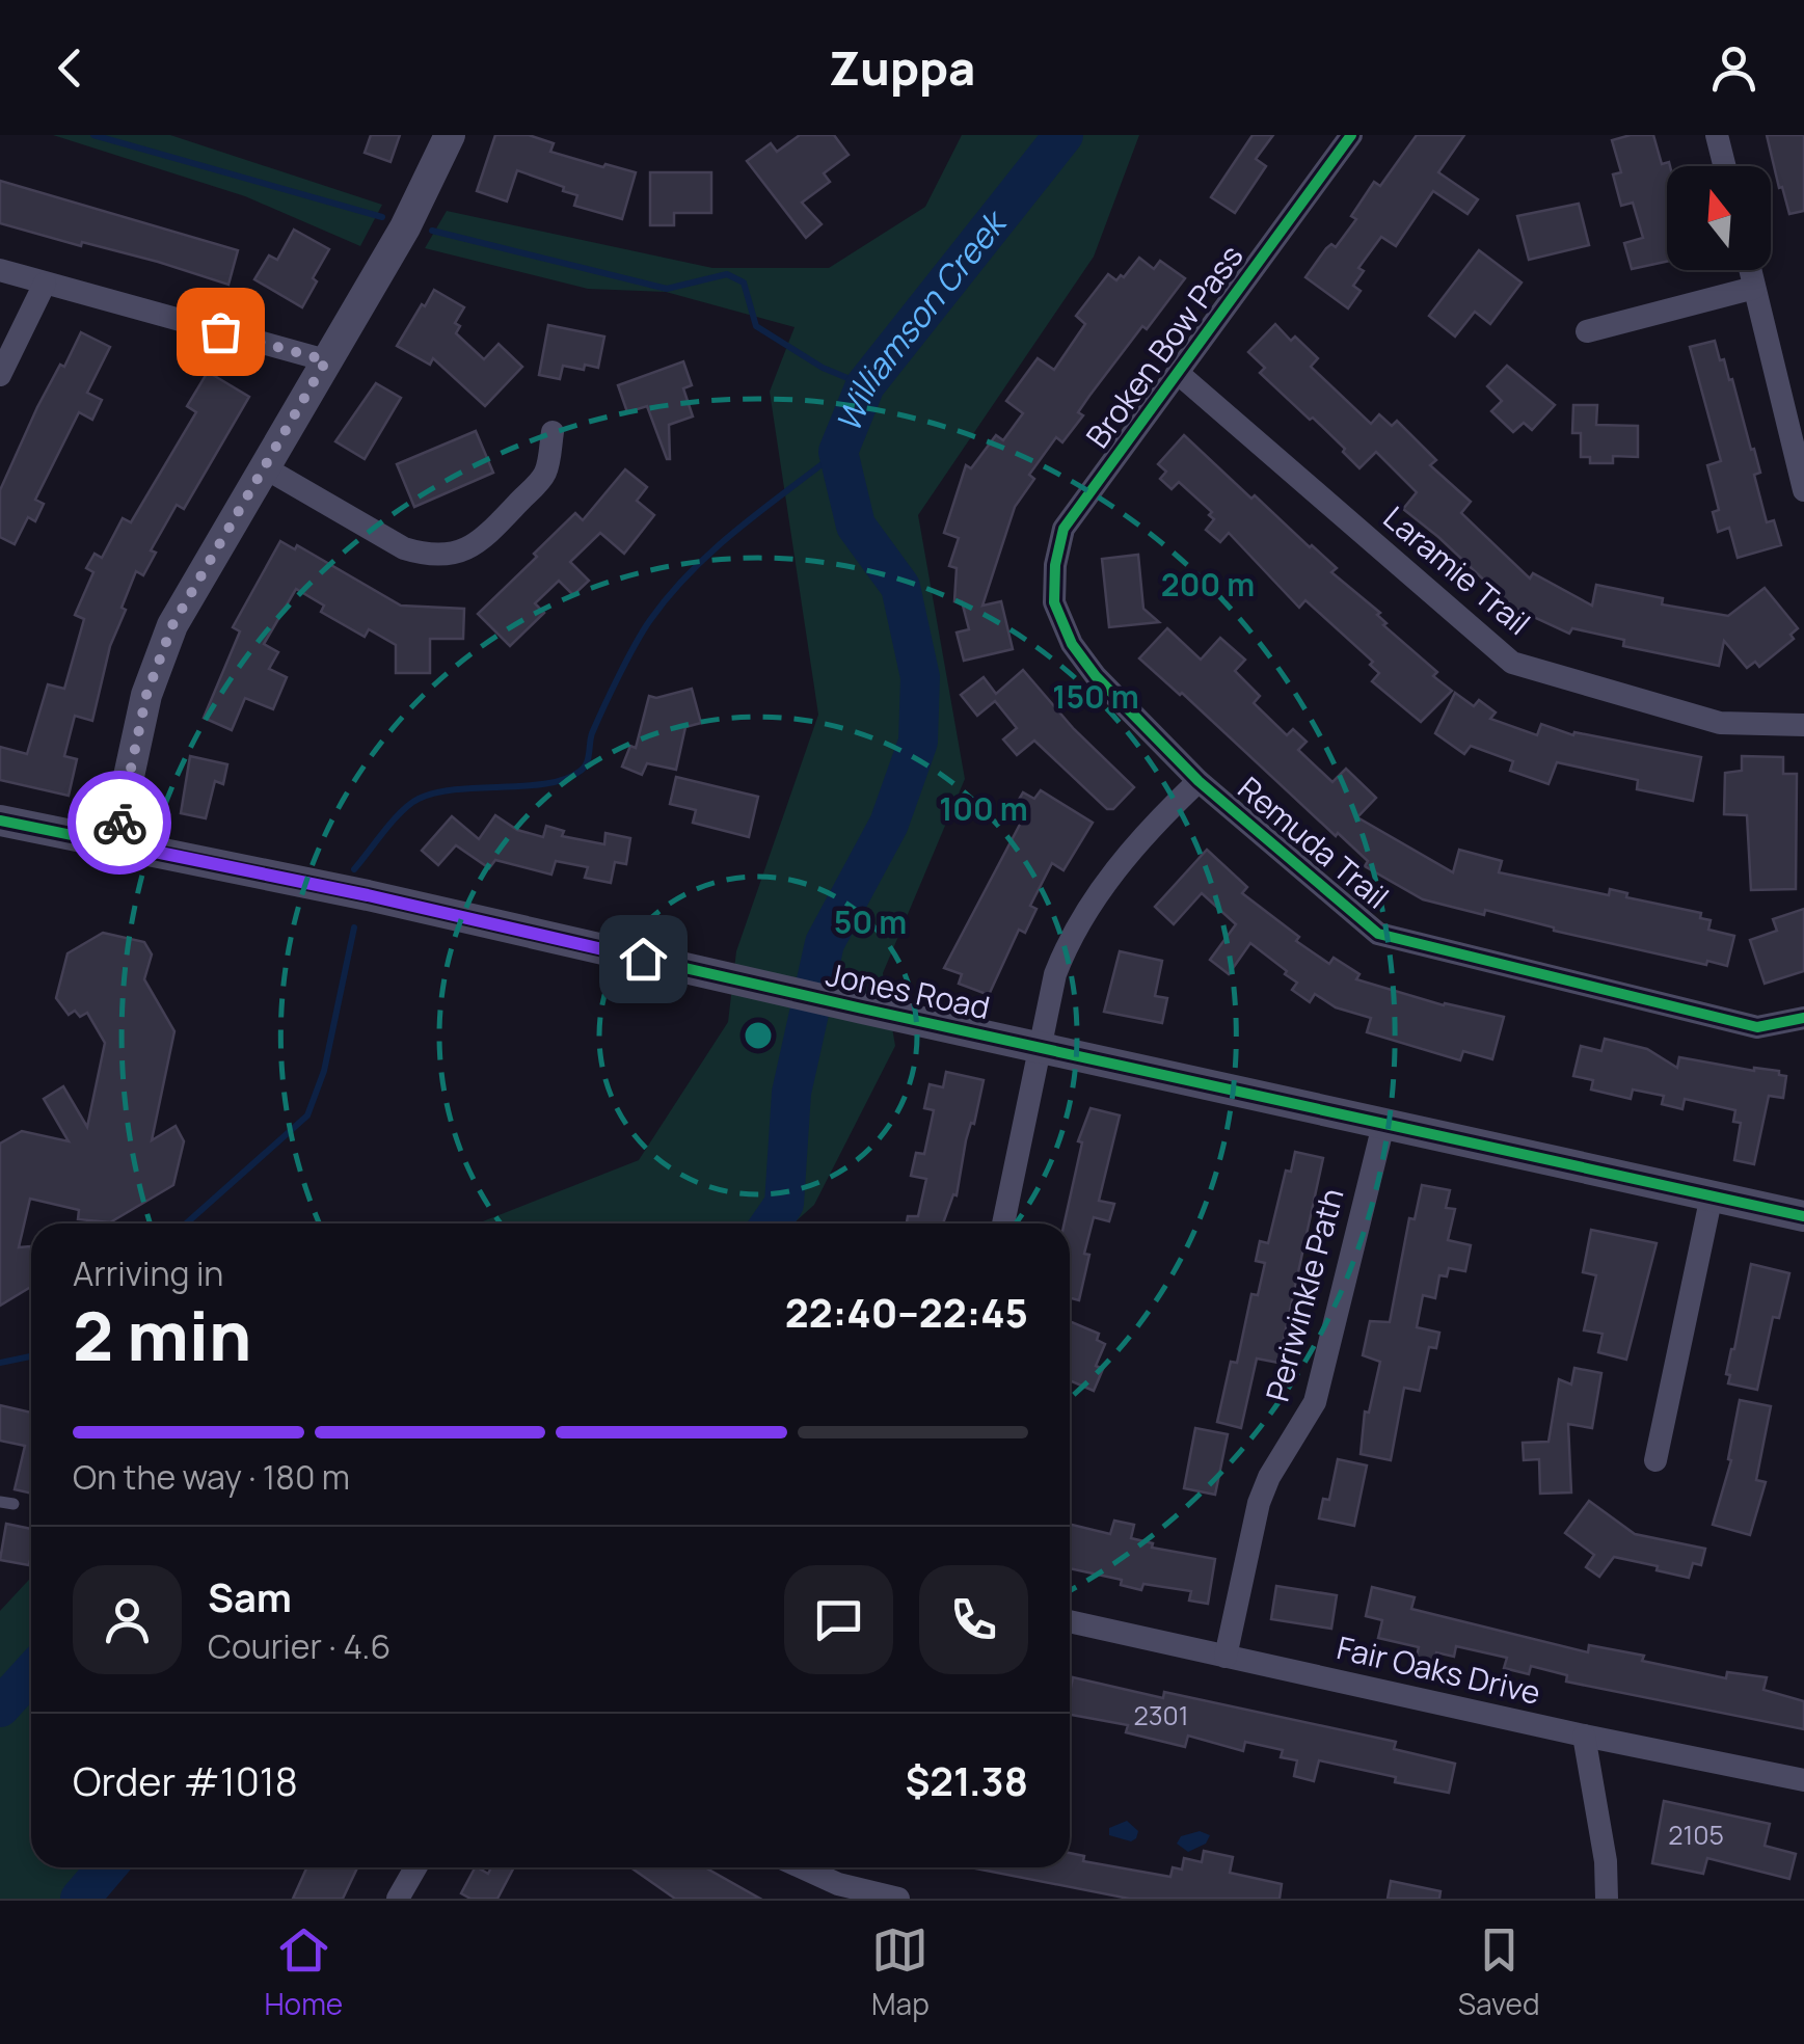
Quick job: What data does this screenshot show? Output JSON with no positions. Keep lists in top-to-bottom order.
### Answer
{
  "streets": {
    "street": [
      "Broken Bow Pass",
      "Laramie Trail",
      "Remuda Trail",
      "Jones Road",
      "Periwinkle Path",
      "Fair Oaks Drive"
    ]
  },
  "crossings": [
    ["Broken Bow Pass", "Laramie Trail"],
    ["Broken Bow Pass", "Remuda Trail"],
    ["Jones Road", "Periwinkle Path"],
    ["Periwinkle Path", "Fair Oaks Drive"]
  ],
  "water": ["Williamson Creek"],
  "house_numbers": ["2301", "2105"],
  "north": "top",
  "page": {
    "header": "Zuppa",
    "heading": ["2 min", "Arriving in", "22:40–22:45"],
    "panel": [
      "Sam",
      "Courier · 4.6",
      "Order #1018",
      "$21.38"
    ],
    "bar": "On the way · 180 m",
    "tabs": ["Home", "Map", "Saved"]
  },
  "rings": [
    "200 m",
    "150 m",
    "100 m",
    "50 m"
  ]
}
